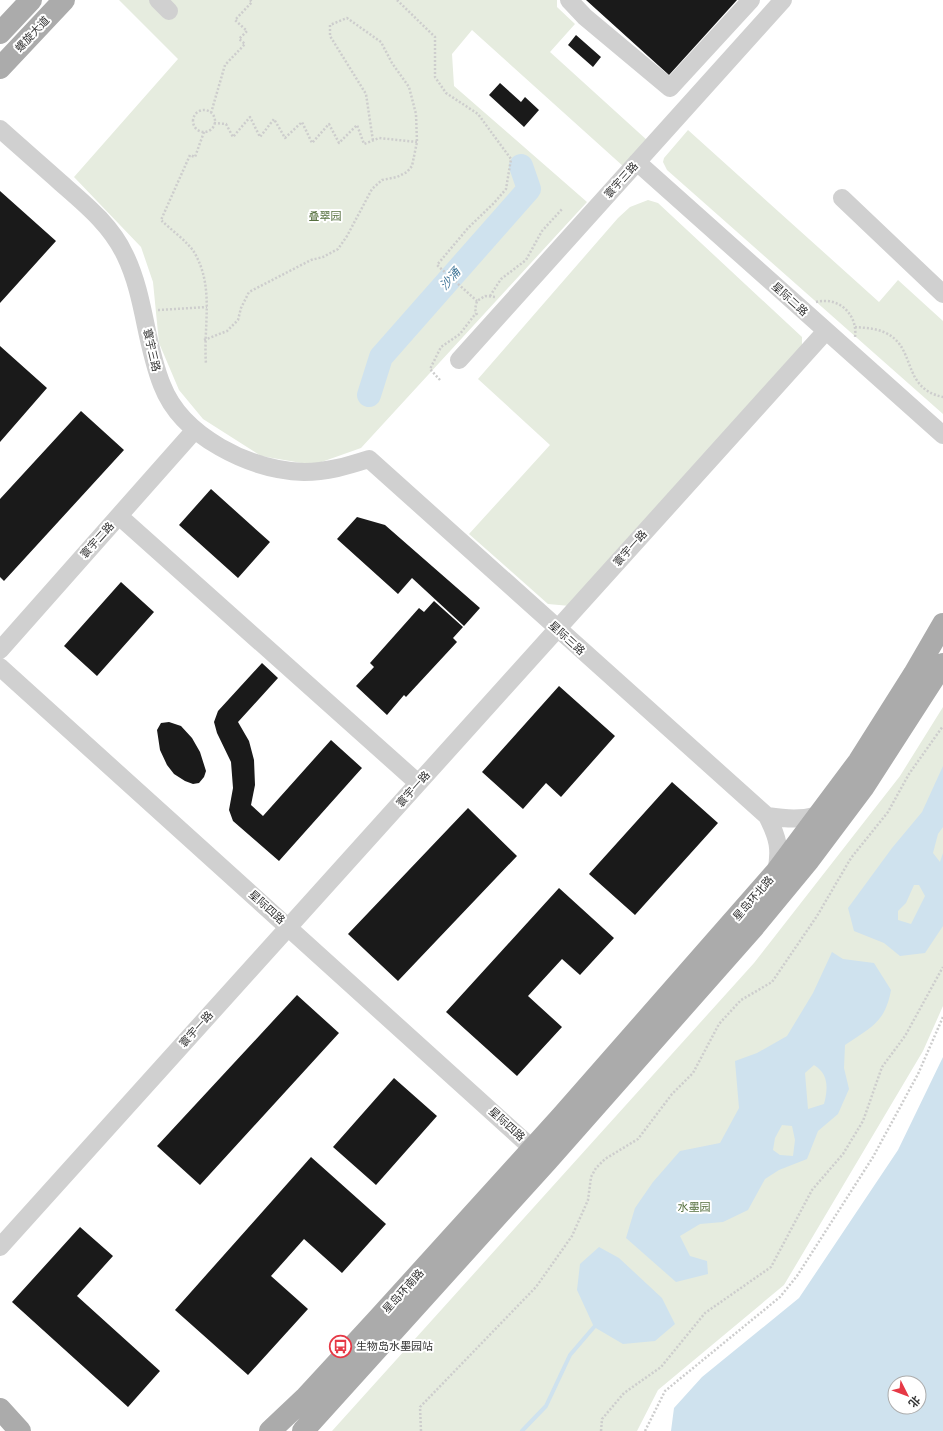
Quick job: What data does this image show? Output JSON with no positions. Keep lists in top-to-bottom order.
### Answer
{
  "streets": {
    "main road": ["螺旋大道", "星岛环北路", "星岛环南路"],
    "street": [
      "寰宇三路",
      "星际二路",
      "寰宇二路",
      "寰宇一路",
      "星际三路",
      "星际四路"
    ]
  },
  "crossings": [
    ["寰宇三路", "星际二路"],
    ["寰宇三路", "寰宇二路"],
    ["寰宇三路", "星际三路"],
    ["星际二路", "寰宇一路"],
    ["寰宇一路", "星际三路"],
    ["寰宇一路", "星际四路"],
    ["星际三路", "星岛环北路"],
    ["星岛环北路", "星际四路"],
    ["星岛环北路", "星岛环南路"],
    ["星际四路", "星岛环南路"]
  ],
  "water": ["沙涌"],
  "parks": ["叠翠园", "水墨园"],
  "places": {
    "bus stop": ["生物岛水墨园站"]
  },
  "north": "bottom right"
}
